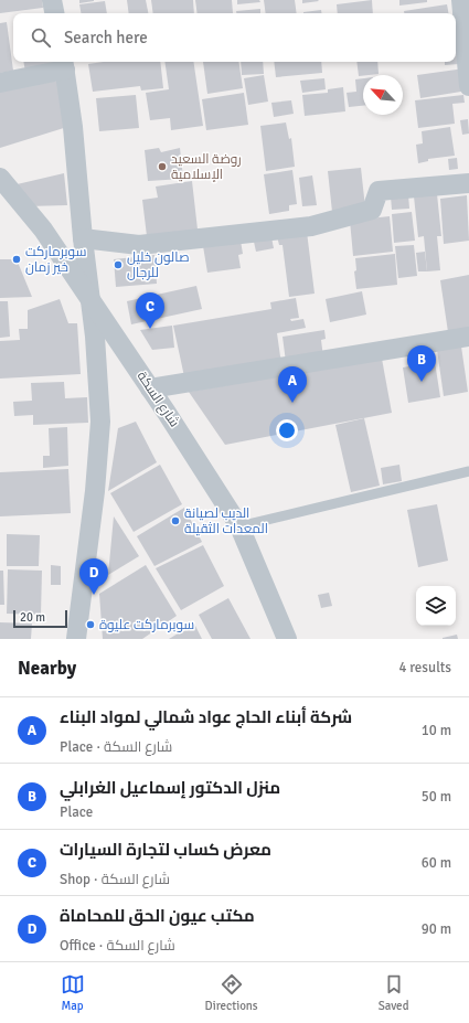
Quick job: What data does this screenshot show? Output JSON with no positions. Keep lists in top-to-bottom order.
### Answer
{
  "streets": {
    "street": ["شارع السكة"]
  },
  "places": [
    "روضة السعيد الإسلامية",
    "سوبرماركت خير زمان",
    "صالون خليل للرجال",
    "الديب لصيانة المعدات الثقيلة",
    "سوبرماركت عليوة"
  ],
  "scale_bar": "20 m",
  "north": "top left",
  "page": {
    "search": "Search here",
    "pins": [
      "C",
      "B",
      "A",
      "D"
    ],
    "scale": "20 m",
    "heading": ["Nearby", "4 results"],
    "list": [
      {
        "mark": "A",
        "name": "شركة أبناء الحاج عواد شمالي لمواد البناء",
        "note": "Place · شارع السكة",
        "value": "10 m"
      },
      {
        "mark": "B",
        "name": "منزل الدكتور إسماعيل الغرابلي",
        "note": "Place",
        "value": "50 m"
      },
      {
        "mark": "C",
        "name": "معرض كساب لتجارة السيارات",
        "note": "Shop · شارع السكة",
        "value": "60 m"
      },
      {
        "mark": "D",
        "name": "مكتب عيون الحق للمحاماة",
        "note": "Office · شارع السكة",
        "value": "90 m"
      }
    ],
    "nav": ["Map", "Directions", "Saved"]
  }
}
